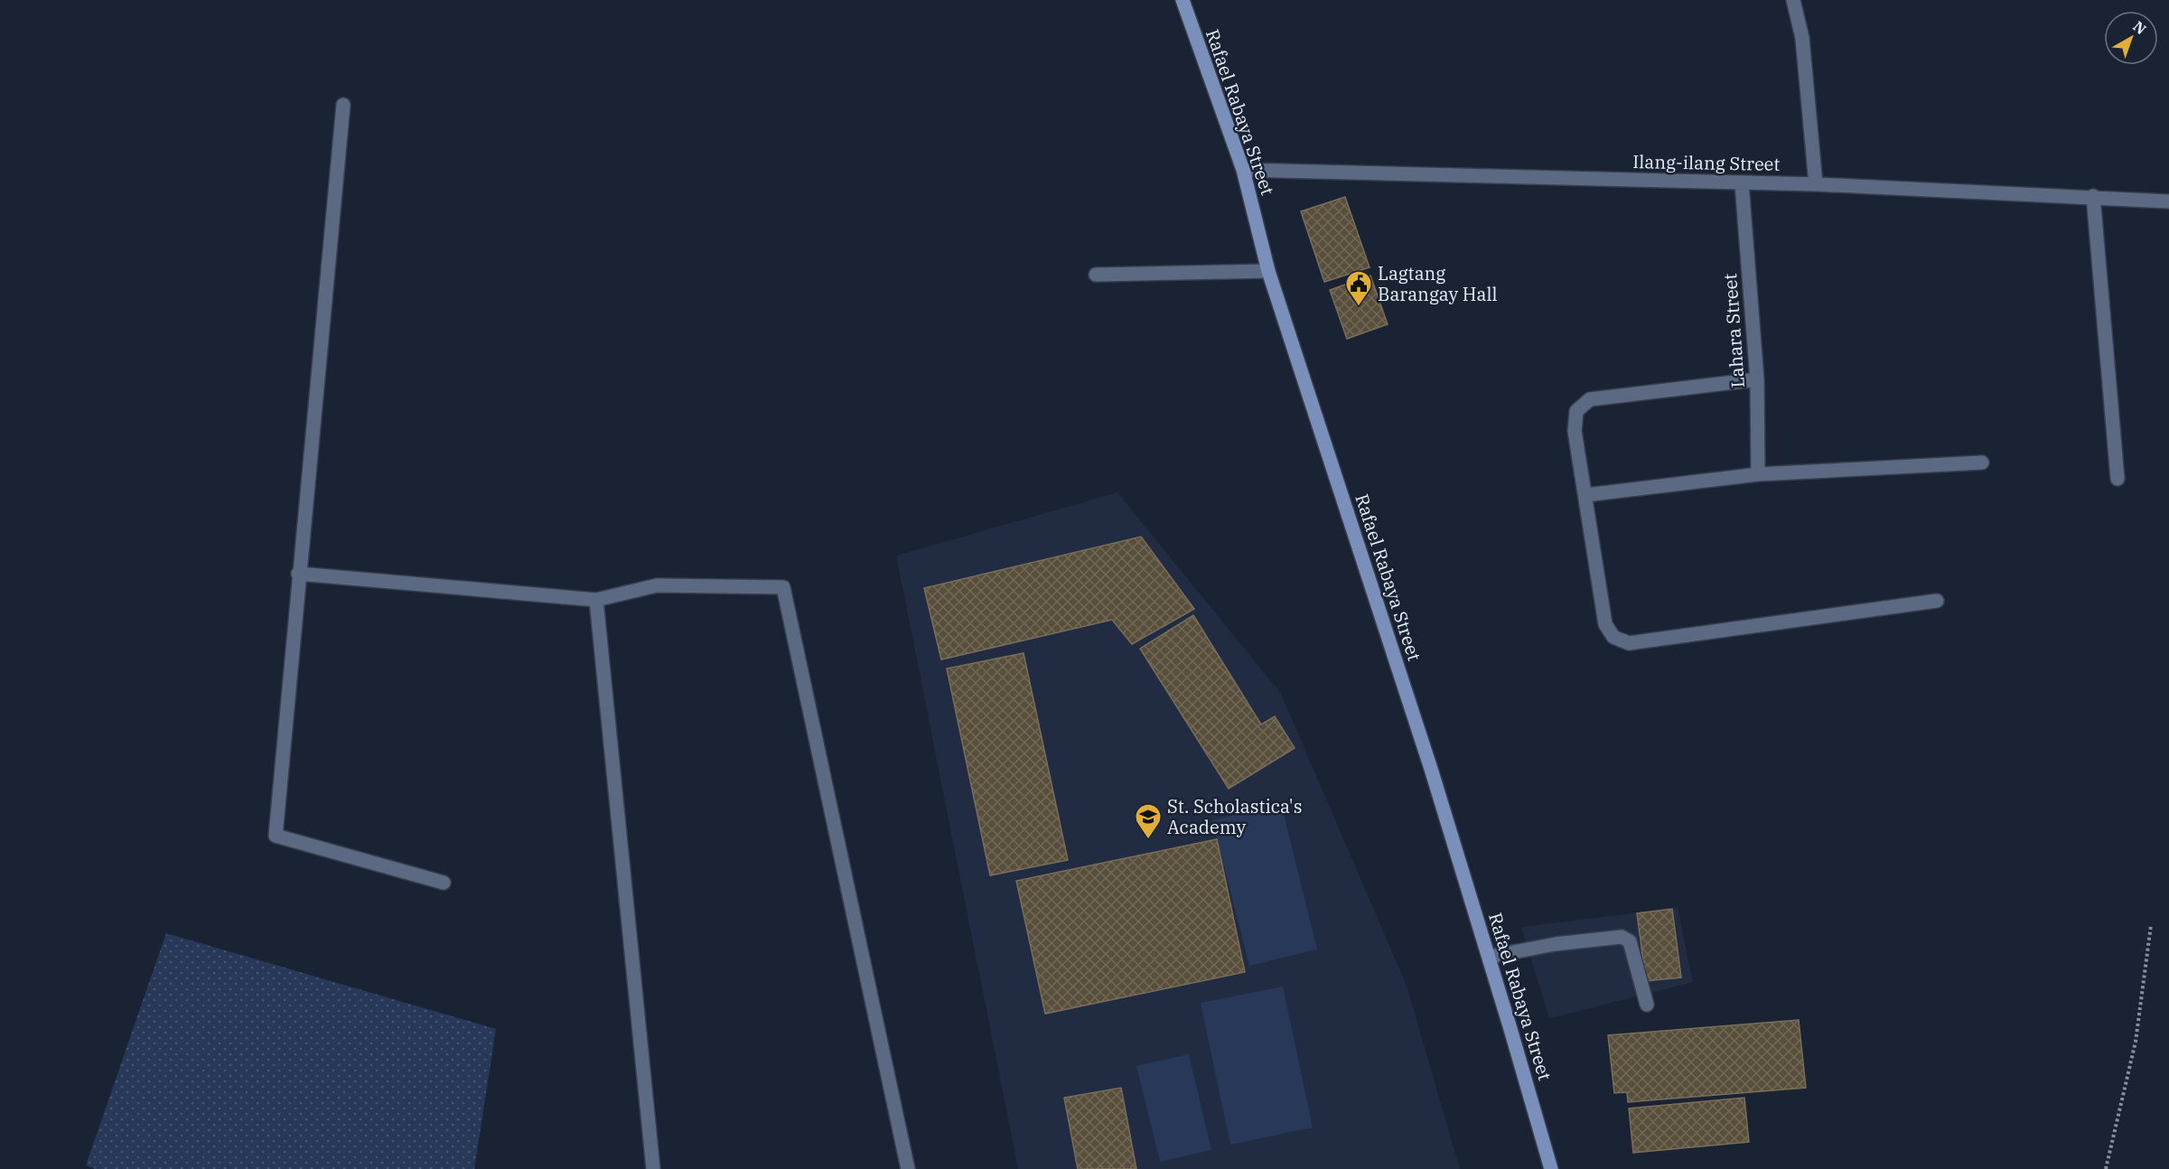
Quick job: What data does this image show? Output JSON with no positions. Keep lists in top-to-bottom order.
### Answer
{
  "streets": {
    "main road": ["Rafael Rabaya Street"],
    "street": ["Ilang-ilang Street", "Lahara Street"]
  },
  "crossings": [
    ["Rafael Rabaya Street", "Ilang-ilang Street"],
    ["Ilang-ilang Street", "Lahara Street"]
  ],
  "places": {
    "public building": ["Lagtang Barangay Hall"],
    "school or university": ["St. Scholastica's Academy"]
  },
  "north": "top right"
}
